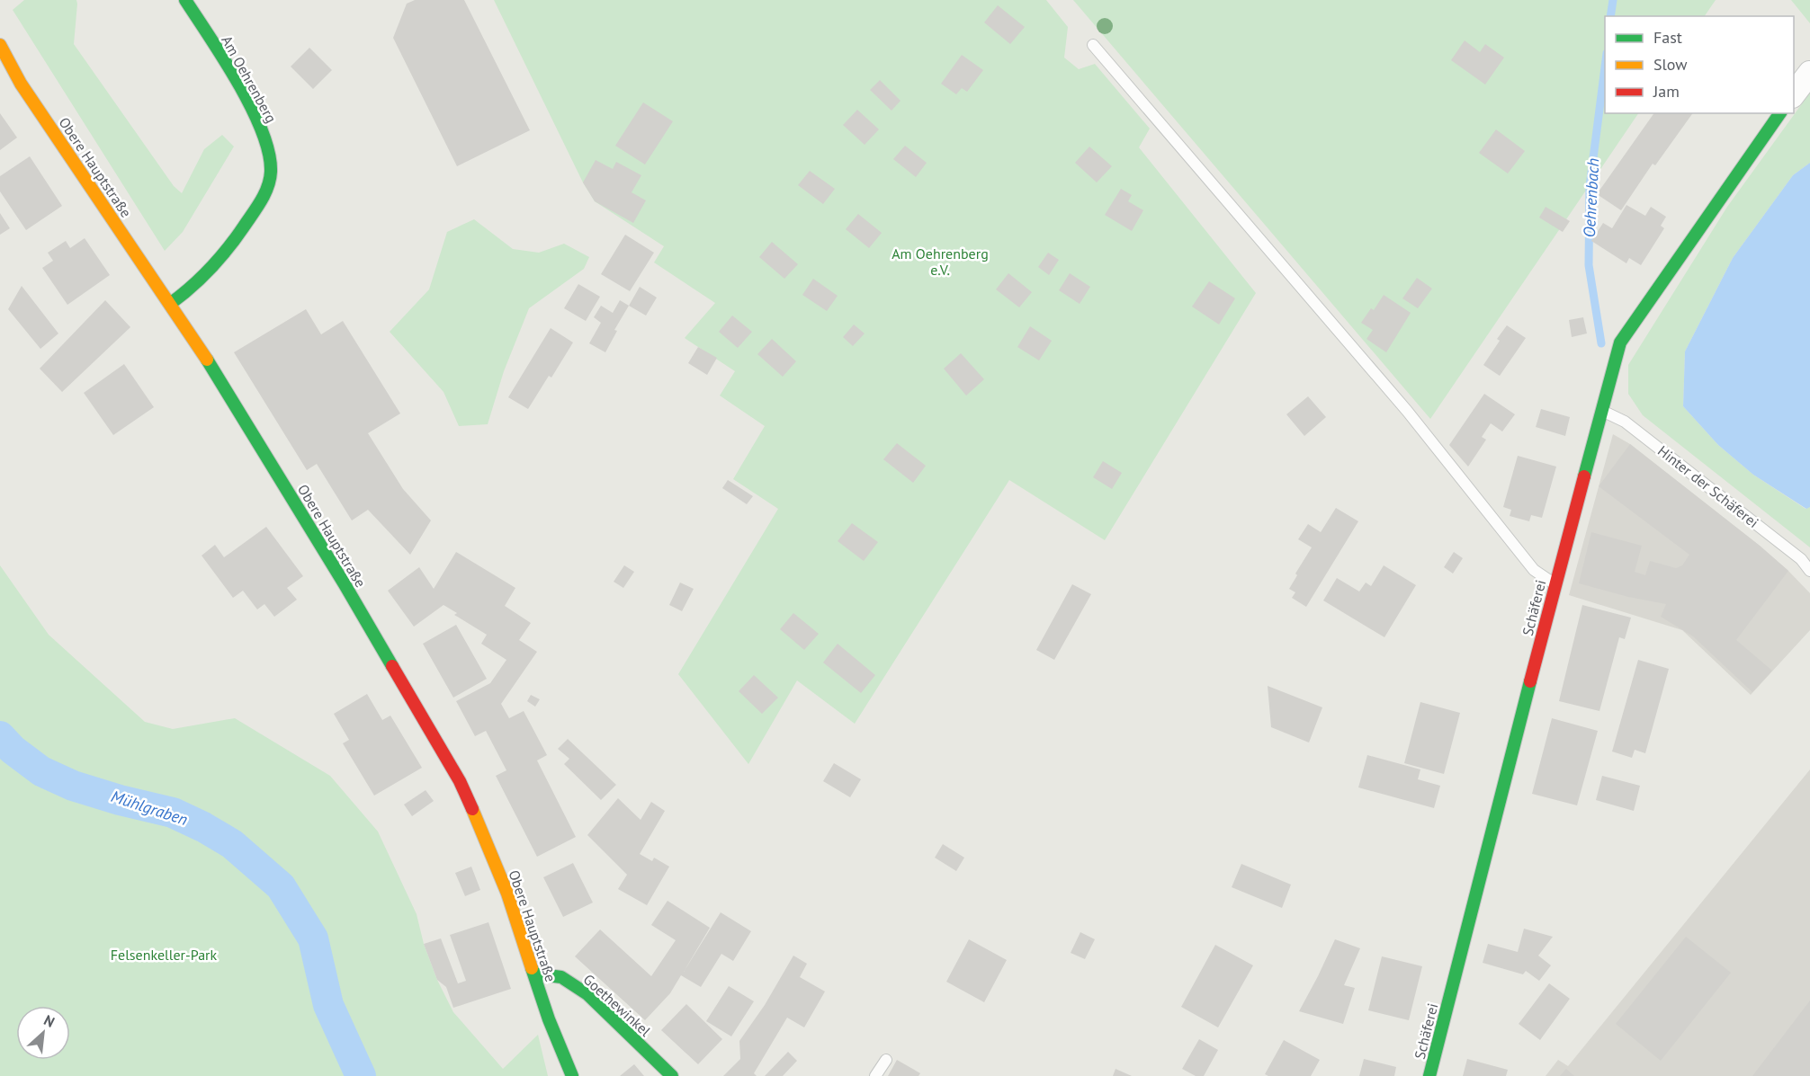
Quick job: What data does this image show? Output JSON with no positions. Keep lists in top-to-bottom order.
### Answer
{
  "streets": {
    "street": [
      "Am Oehrenberg",
      "Obere Hauptstraße",
      "Schäferei",
      "Goethewinkel"
    ],
    "lane": ["Hinter der Schäferei"]
  },
  "crossings": [
    ["Am Oehrenberg", "Obere Hauptstraße"],
    ["Obere Hauptstraße", "Goethewinkel"],
    ["Hinter der Schäferei", "Schäferei"]
  ],
  "water": ["Oehrenbach", "Mühlgraben"],
  "parks": ["Am Oehrenberg e.V.", "Felsenkeller-Park"],
  "legend": ["Fast", "Slow", "Jam"],
  "north": "top right"
}
